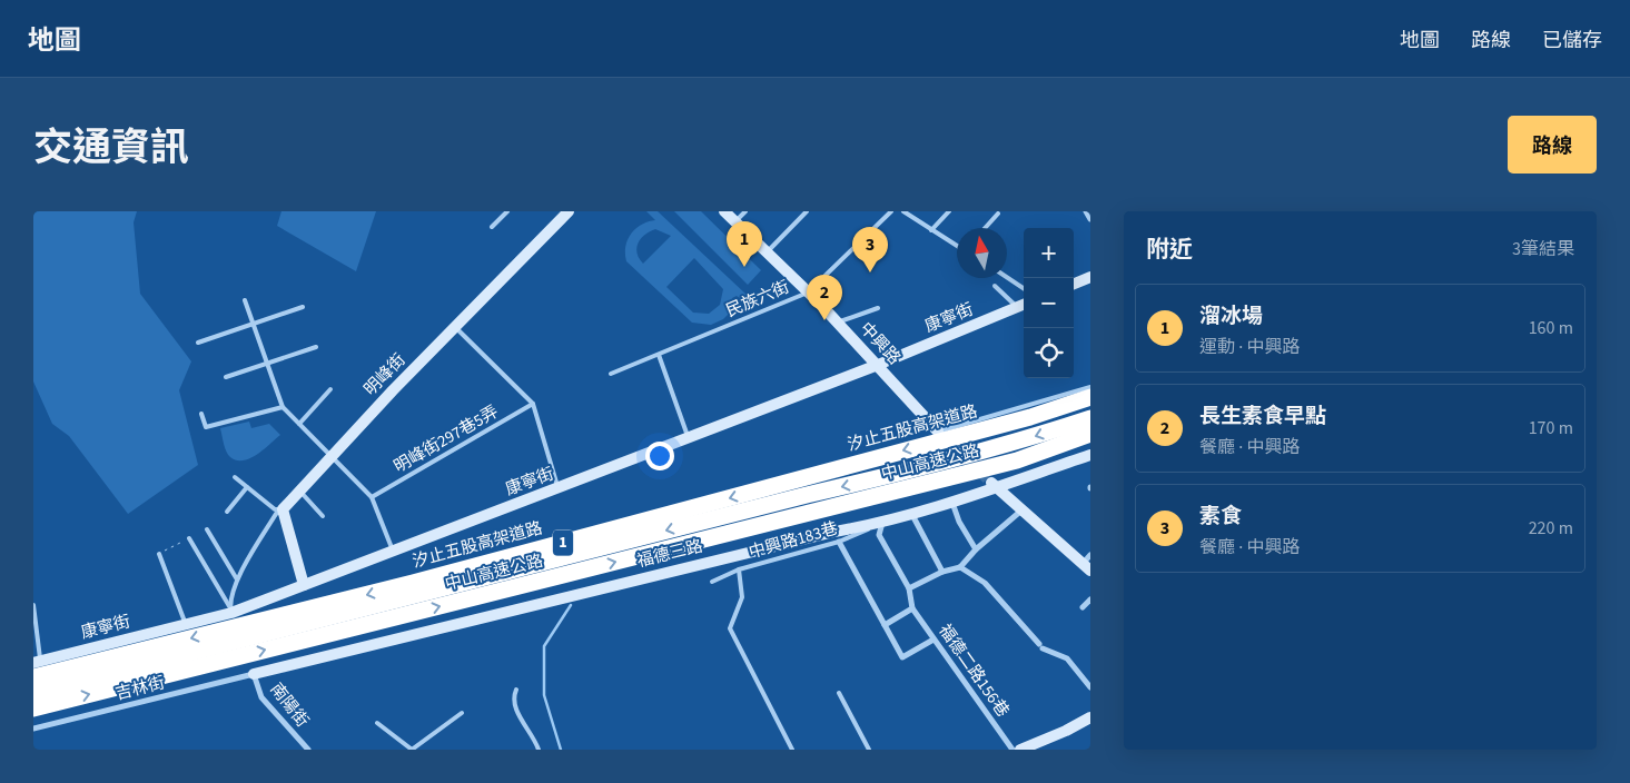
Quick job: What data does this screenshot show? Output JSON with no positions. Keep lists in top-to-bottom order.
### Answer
{
  "streets": {
    "highway": ["汐止五股高架道路", "中山高速公路", "1"],
    "street": [
      "康寧街",
      "中興路",
      "明峰街",
      "福德三路",
      "福德二路156巷",
      "吉林街",
      "南陽街"
    ],
    "lane": ["民族六街", "明峰街297巷5弄", "中興路183巷"]
  },
  "crossings": [
    ["民族六街", "中興路"],
    ["康寧街", "中興路"],
    ["中興路183巷", "福德三路"],
    ["福德三路", "吉林街"],
    ["福德三路", "南陽街"],
    ["吉林街", "南陽街"]
  ],
  "one_way": ["汐止五股高架道路"],
  "north": "top",
  "page": {
    "header": "地圖",
    "nav": ["地圖", "路線", "已儲存"],
    "title": "交通資訊",
    "buttons": "路線",
    "heading": ["附近", "3筆結果"],
    "pins": ["1", "3", "2"],
    "map_buttons": ["+", "−"],
    "list": [
      {
        "mark": "1",
        "name": "溜冰場",
        "note": "運動 · 中興路",
        "value": "160 m"
      },
      {
        "mark": "2",
        "name": "長生素食早點",
        "note": "餐廳 · 中興路",
        "value": "170 m"
      },
      {
        "mark": "3",
        "name": "素食",
        "note": "餐廳 · 中興路",
        "value": "220 m"
      }
    ]
  }
}
